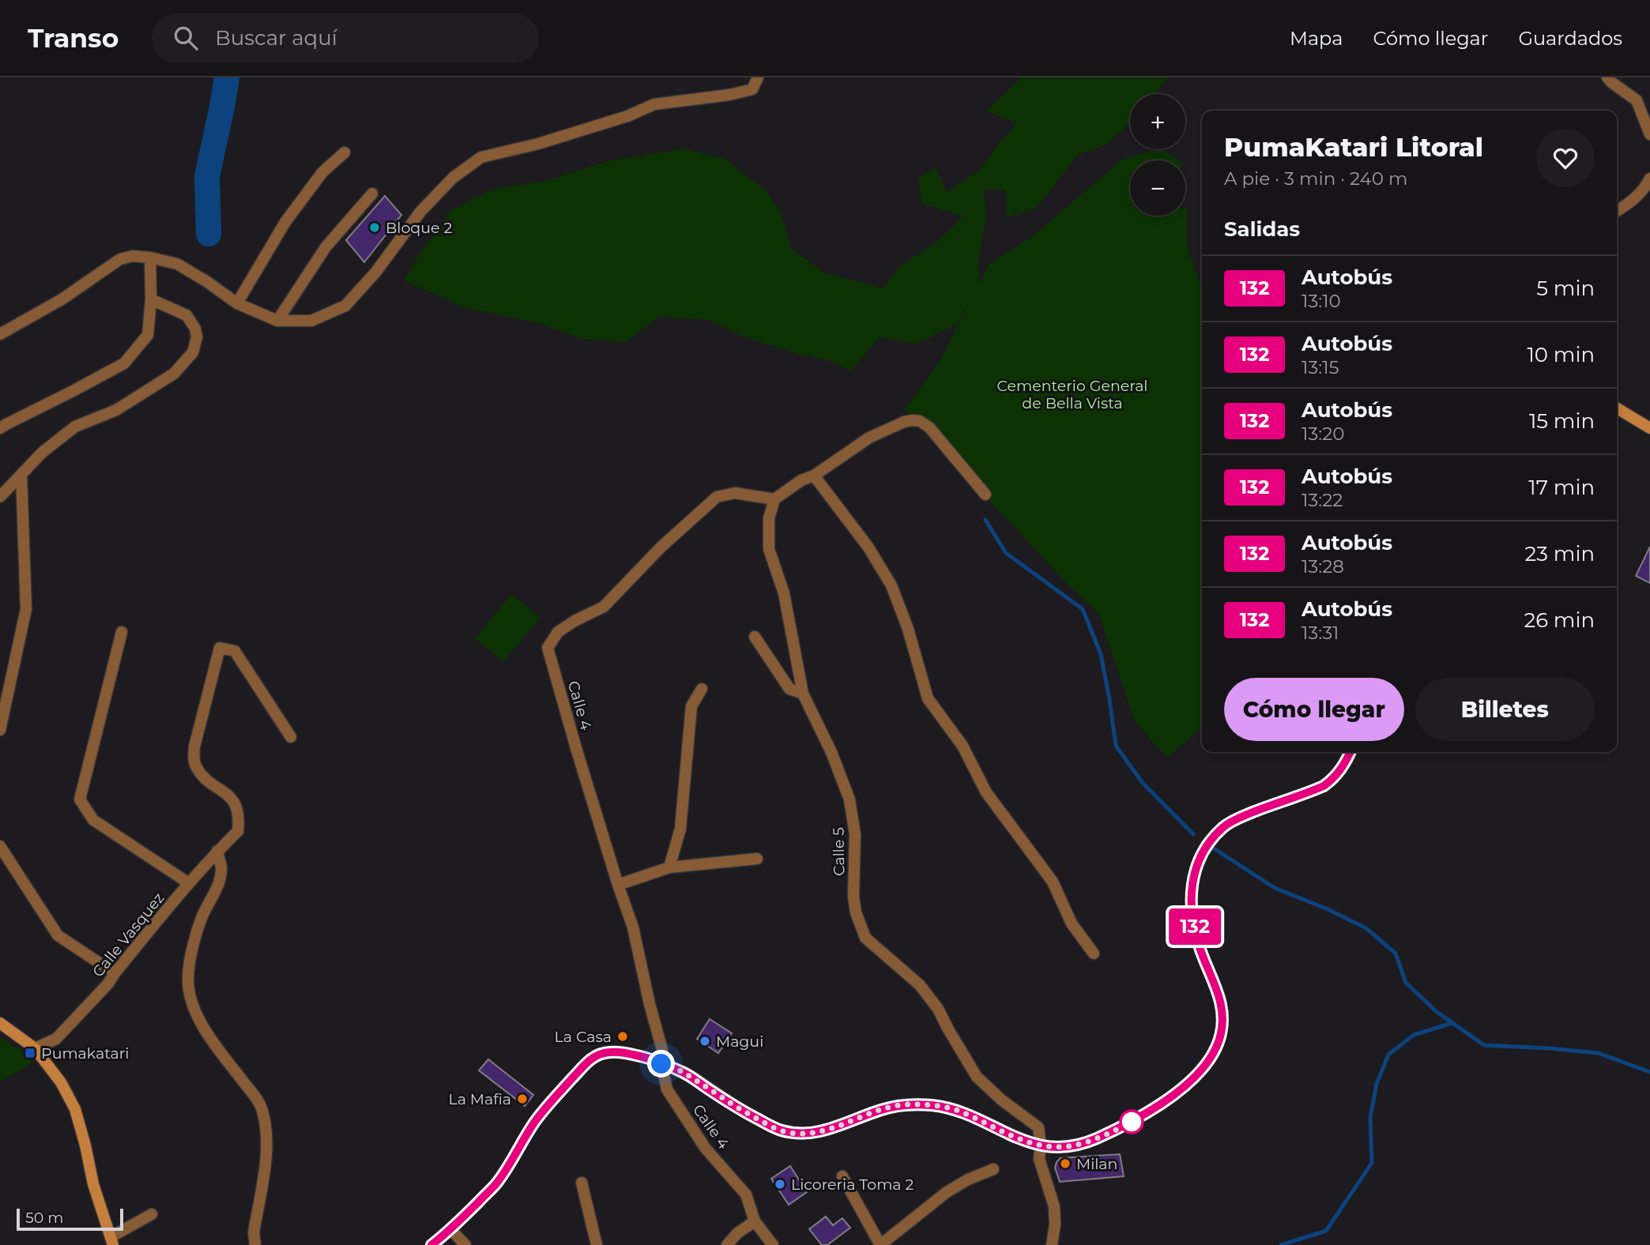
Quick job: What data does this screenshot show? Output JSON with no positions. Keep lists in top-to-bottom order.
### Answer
{
  "streets": {
    "street": ["Calle 4", "Calle 5", "Calle Vasquez"]
  },
  "crossings": [
    ["Calle 4", "Calle 5"]
  ],
  "parks": ["Cementerio General de Bella Vista"],
  "places": {
    "other": [
      "Bloque 2",
      "La Casa",
      "Magui",
      "La Mafia",
      "Milan",
      "Licoreria Toma 2"
    ],
    "transit": ["Pumakatari"]
  },
  "lines": ["bus line 132"],
  "scale_bar": "50 m",
  "page": {
    "header": "Transo",
    "search": "Buscar aquí",
    "nav": ["Mapa", "Cómo llegar", "Guardados"],
    "on_map": "132",
    "map_buttons": ["+", "−"],
    "heading": [
      ["PumaKatari Litoral", "A pie · 3 min · 240 m"],
      "Salidas"
    ],
    "list": [
      {
        "mark": "132",
        "name": "Autobús",
        "note": "13:10",
        "value": "5 min"
      },
      {
        "mark": "132",
        "name": "Autobús",
        "note": "13:15",
        "value": "10 min"
      },
      {
        "mark": "132",
        "name": "Autobús",
        "note": "13:20",
        "value": "15 min"
      },
      {
        "mark": "132",
        "name": "Autobús",
        "note": "13:22",
        "value": "17 min"
      },
      {
        "mark": "132",
        "name": "Autobús",
        "note": "13:28",
        "value": "23 min"
      },
      {
        "mark": "132",
        "name": "Autobús",
        "note": "13:31",
        "value": "26 min"
      }
    ],
    "buttons": ["Cómo llegar", "Billetes"],
    "scale": "50 m"
  }
}
